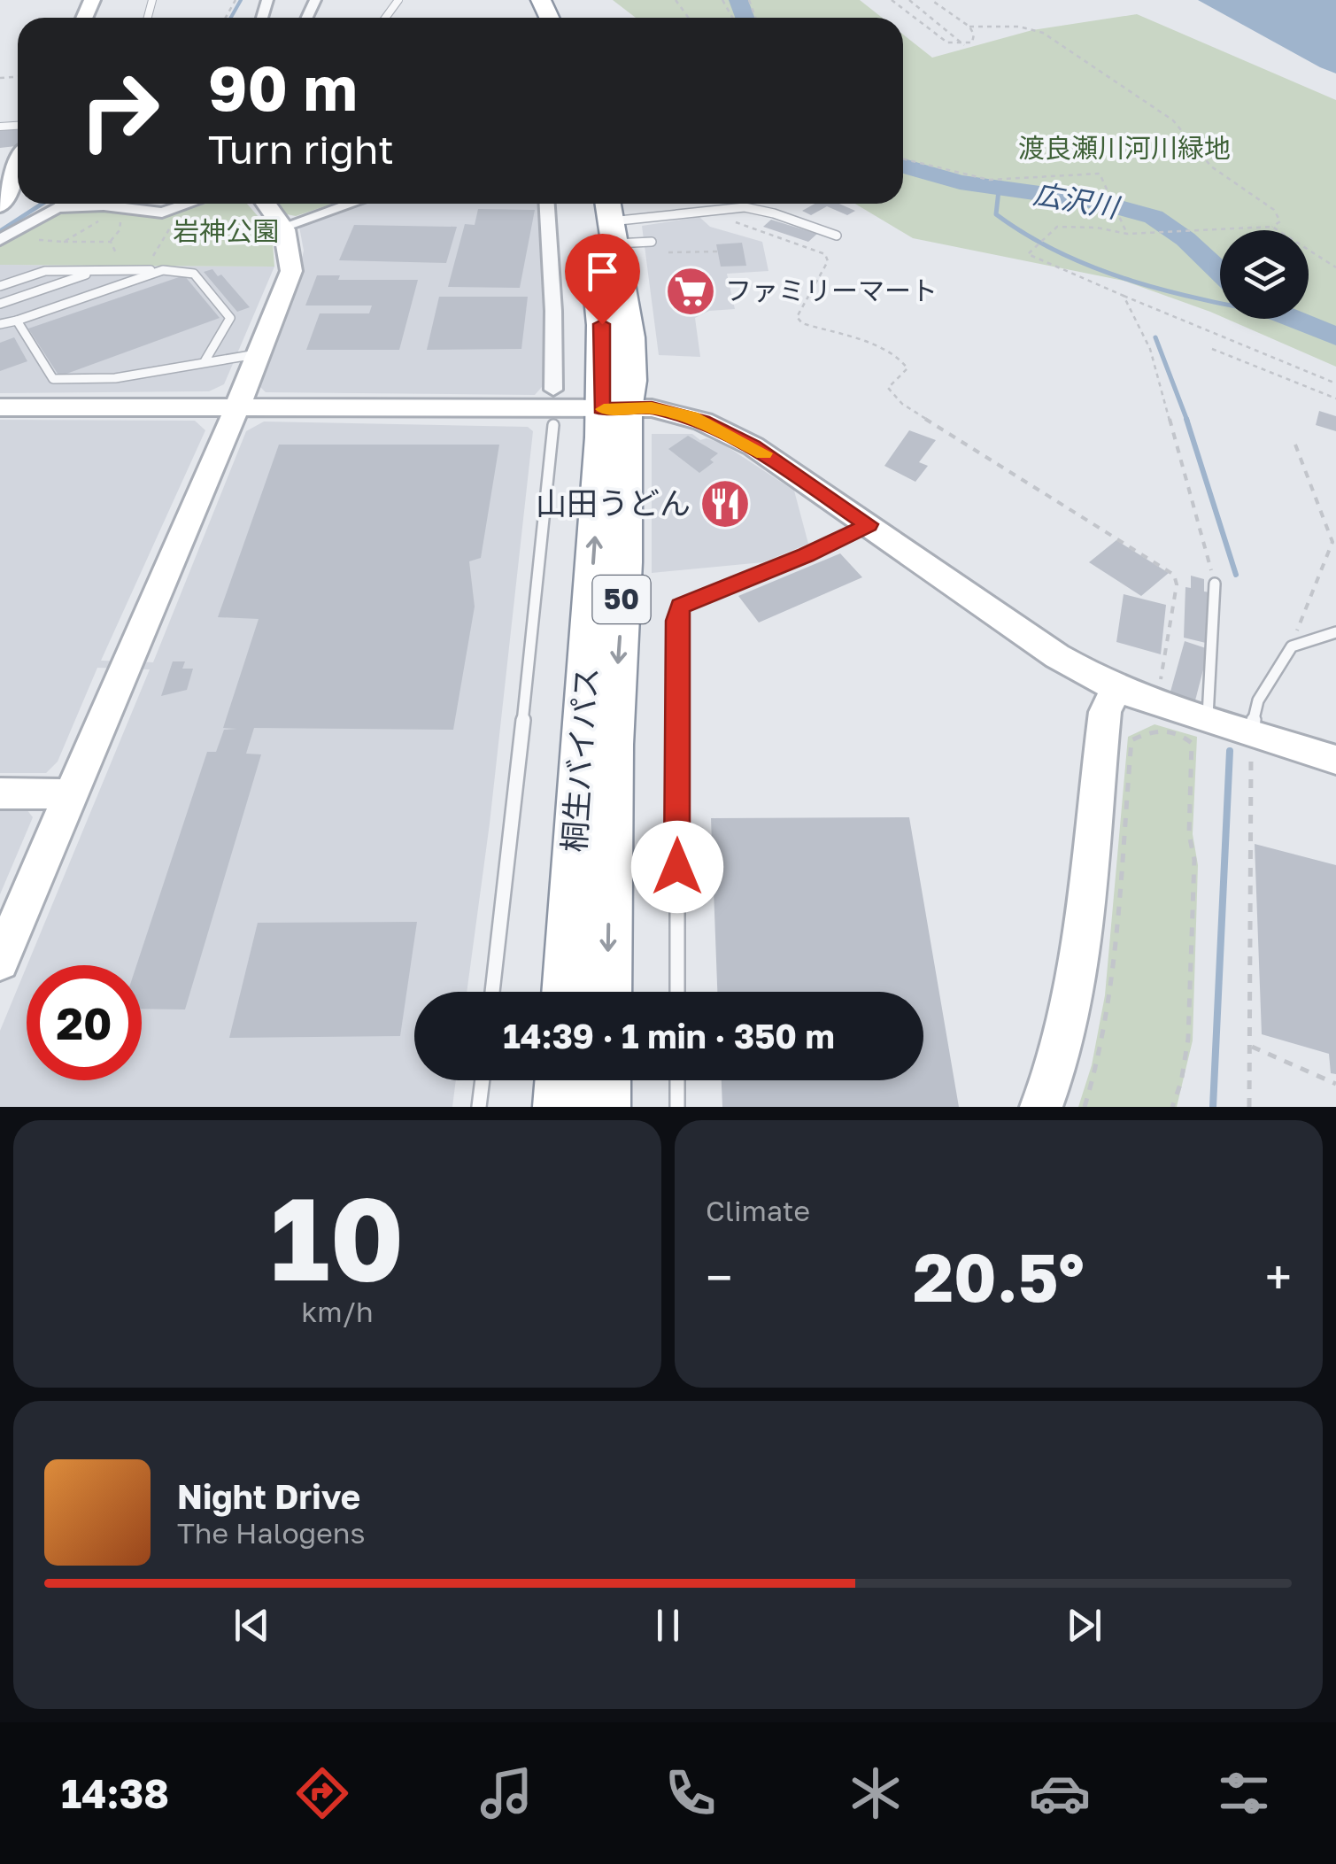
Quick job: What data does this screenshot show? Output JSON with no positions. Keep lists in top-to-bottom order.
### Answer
{
  "streets": {
    "highway": ["50", "桐生バイパス"]
  },
  "water": ["広沢川"],
  "parks": ["渡良瀬川河川緑地", "岩神公園"],
  "places": {
    "supermarket": ["ファミリーマート"],
    "restaurant": ["山田うどん"]
  },
  "page": {
    "turn": ["90 m", "Turn right"],
    "limit": "20",
    "trip": "14:39 · 1 min · 350 m",
    "tile": [
      ["10", "km/h"],
      "Climate"
    ],
    "heat": ["−", "20.5°", "+"],
    "song": ["Night Drive", "The Halogens"],
    "tabs": "14:38"
  }
}
